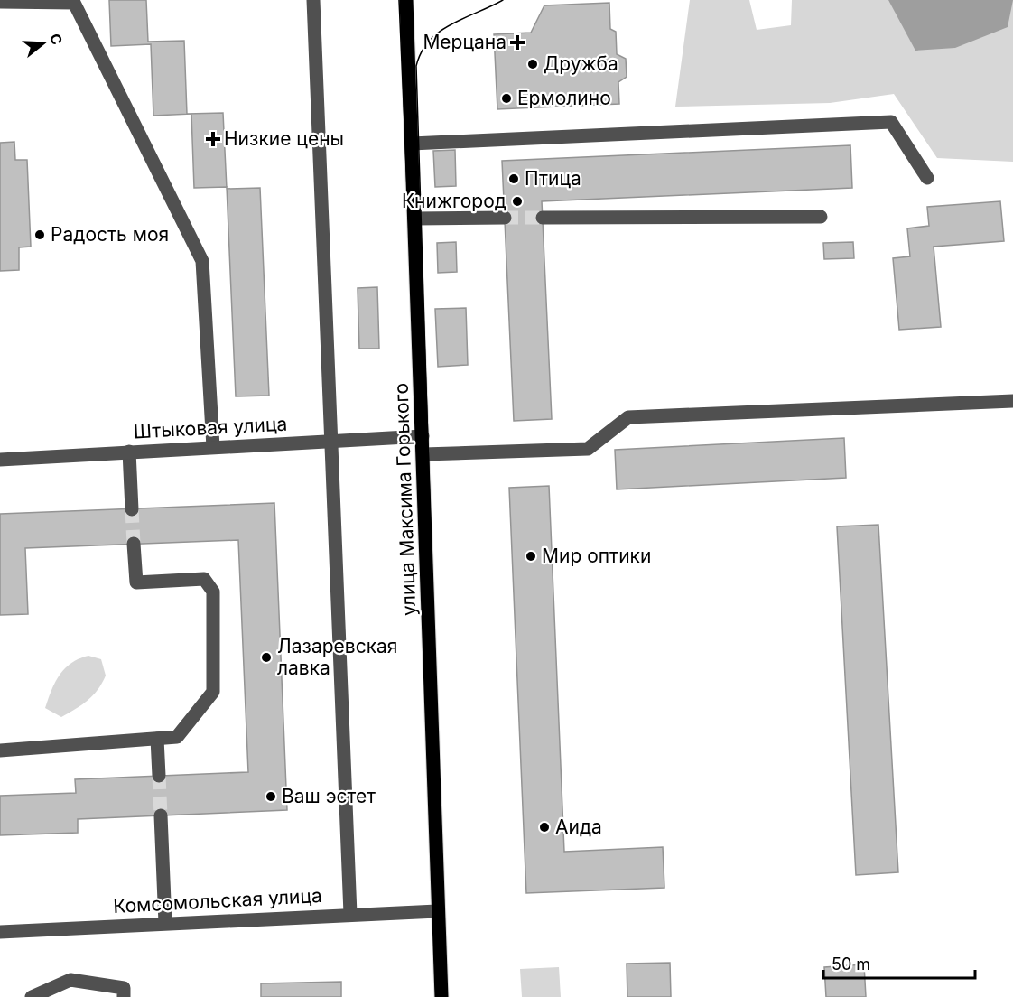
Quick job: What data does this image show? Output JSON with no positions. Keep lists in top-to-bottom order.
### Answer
{
  "streets": {
    "main road": ["улица Максима Горького"],
    "street": ["Штыковая улица", "Комсомольская улица"]
  },
  "crossings": [
    ["Штыковая улица", "улица Максима Горького"],
    ["улица Максима Горького", "Комсомольская улица"]
  ],
  "places": {
    "health": ["Мерцана", "Низкие цены"],
    "other": [
      "Дружба",
      "Ермолино",
      "Птица",
      "Книжгород",
      "Радость моя",
      "Мир оптики",
      "Лазаревская лавка",
      "Ваш эстет",
      "Аида"
    ]
  },
  "scale_bar": "50 m",
  "north": "right"
}
